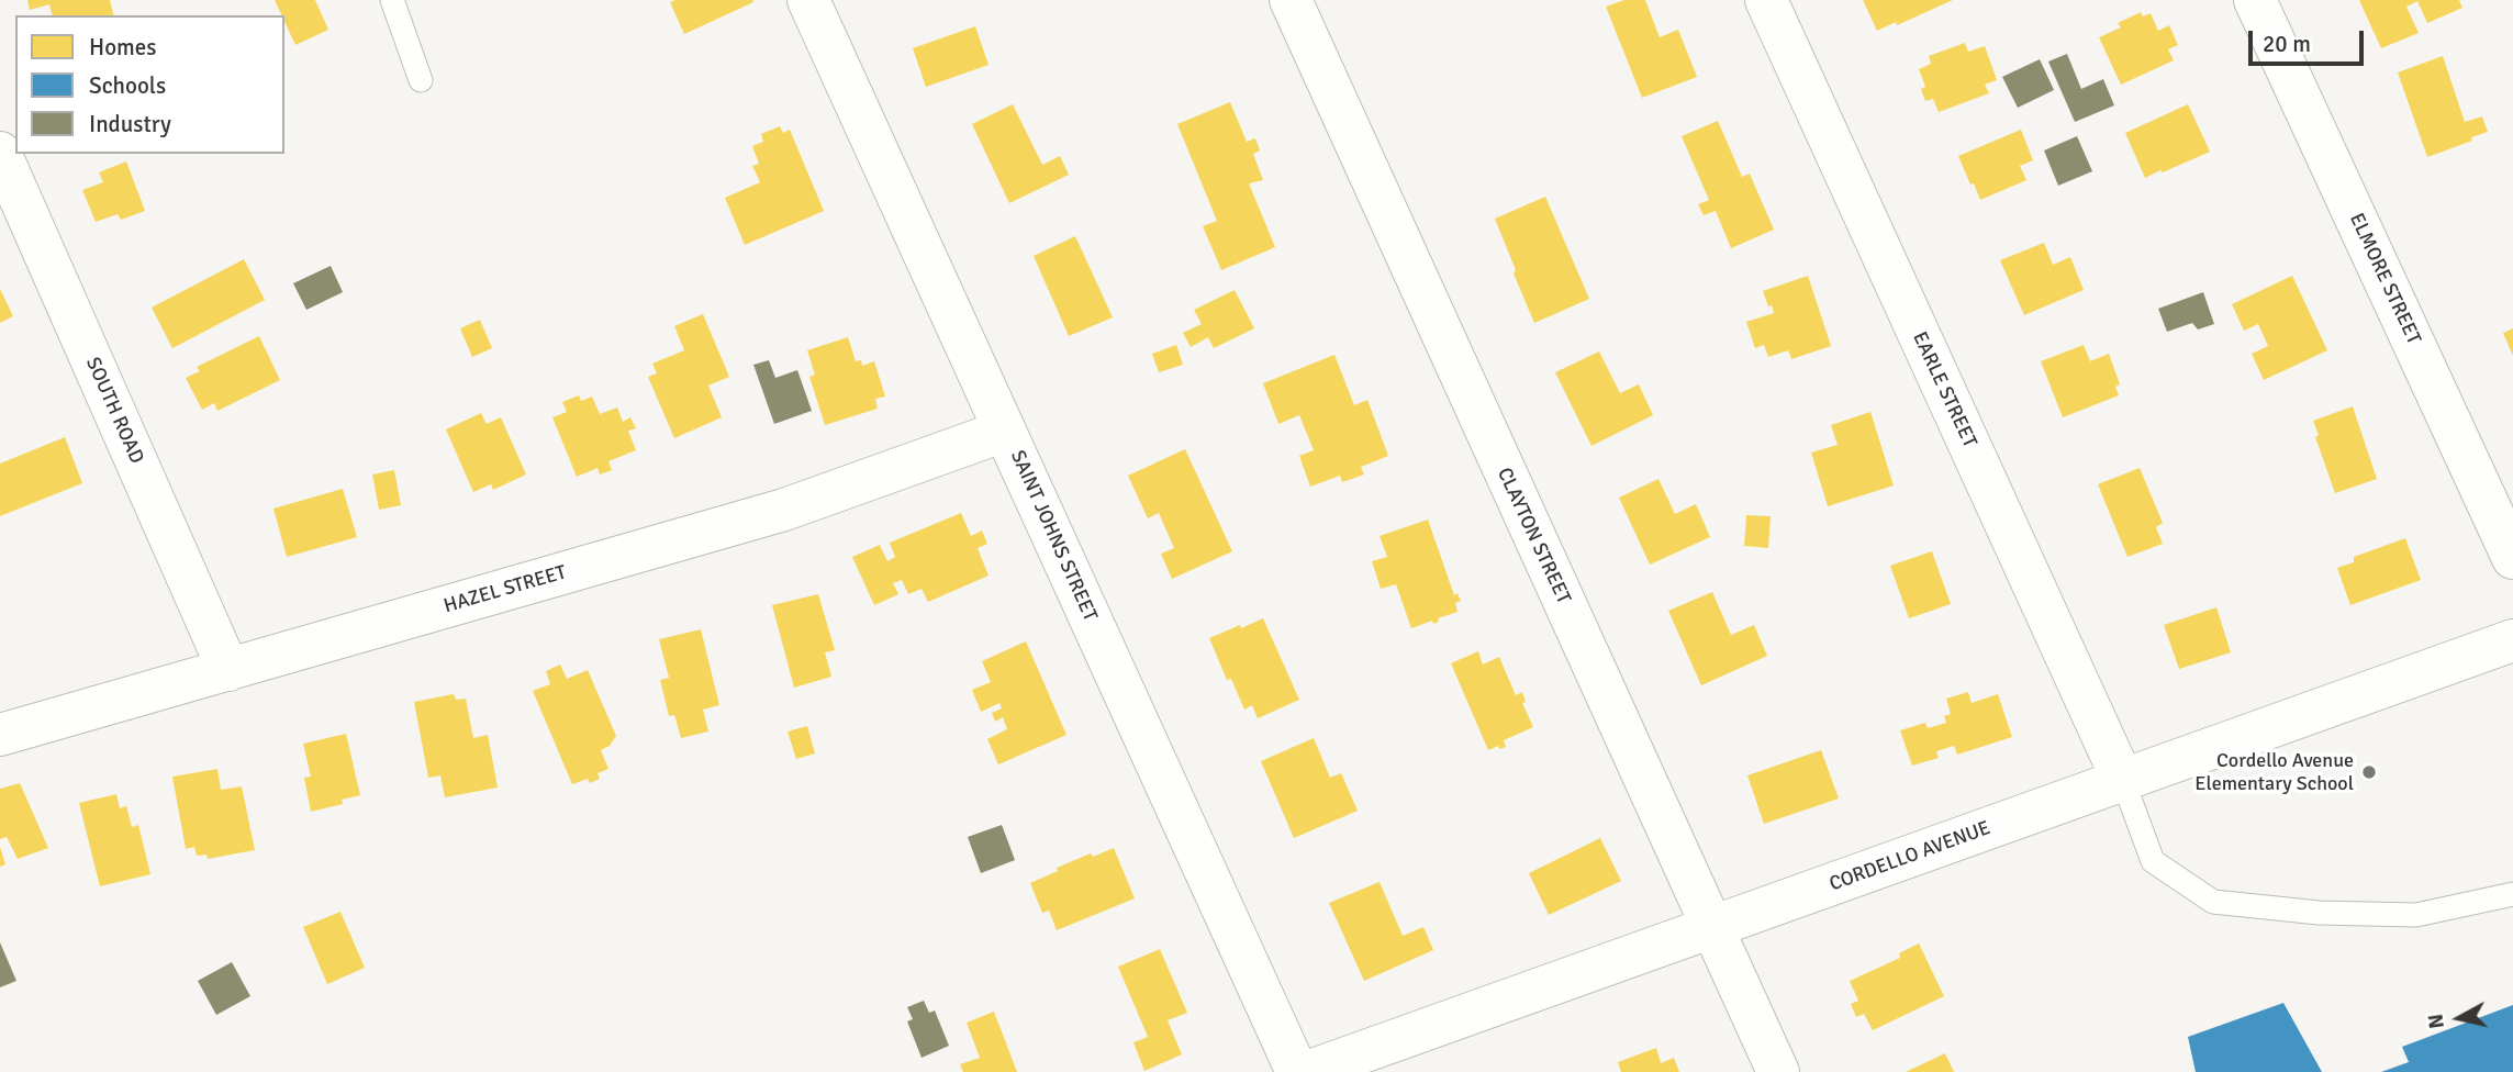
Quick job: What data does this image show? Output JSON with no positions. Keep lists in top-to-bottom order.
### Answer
{
  "streets": {
    "street": [
      "ELMORE STREET",
      "EARLE STREET",
      "SOUTH ROAD",
      "SAINT JOHNS STREET",
      "CLAYTON STREET",
      "HAZEL STREET",
      "CORDELLO AVENUE"
    ]
  },
  "crossings": [
    ["EARLE STREET", "CORDELLO AVENUE"],
    ["SOUTH ROAD", "HAZEL STREET"],
    ["SAINT JOHNS STREET", "HAZEL STREET"],
    ["CLAYTON STREET", "CORDELLO AVENUE"]
  ],
  "places": ["Cordello Avenue Elementary School"],
  "legend": ["Homes", "Schools", "Industry"],
  "scale_bar": "20 m",
  "north": "left"
}
